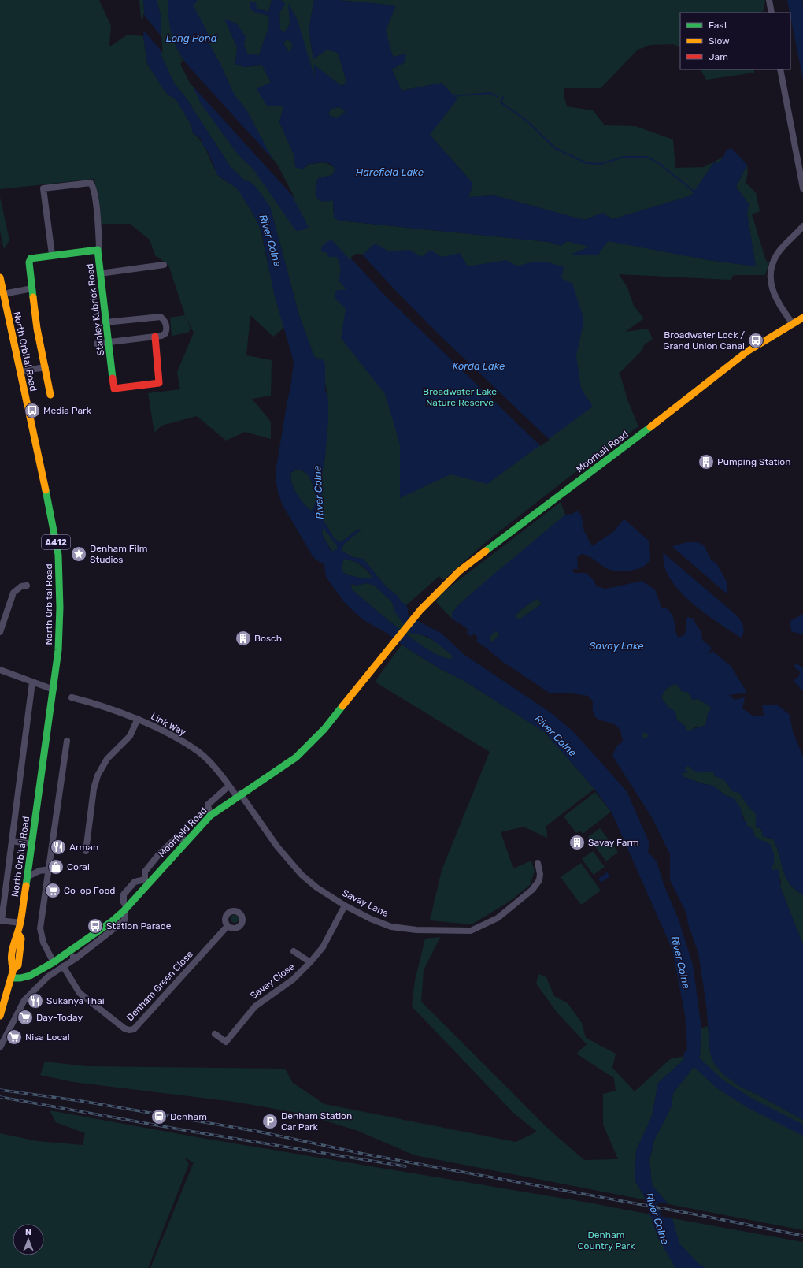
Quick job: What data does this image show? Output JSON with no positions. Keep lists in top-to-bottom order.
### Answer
{
  "streets": {
    "street": [
      "Stanley Kubrick Road",
      "North Orbital Road",
      "Moorhall Road",
      "A412",
      "Link Way",
      "Moorfield Road",
      "Savay Lane",
      "Savay Close",
      "Denham Green Close"
    ]
  },
  "crossings": [
    ["North Orbital Road", "Moorfield Road"],
    ["Moorhall Road", "Moorfield Road"],
    ["Link Way", "Moorfield Road"],
    ["Link Way", "Savay Lane"],
    ["Moorfield Road", "Savay Lane"],
    ["Savay Lane", "Savay Close"]
  ],
  "water": [
    "Long Pond",
    "Harefield Lake",
    "River Colne",
    "Korda Lake",
    "Savay Lake"
  ],
  "parks": ["Broadwater Lake Nature Reserve", "Denham Country Park"],
  "places": {
    "bus stop": ["Broadwater Lock / Grand Union Canal", "Media Park", "Station Parade"],
    "building": ["Pumping Station", "Bosch", "Savay Farm"],
    "place": ["Denham Film Studios"],
    "restaurant": ["Arman", "Sukanya Thai"],
    "shop": ["Coral"],
    "supermarket": ["Co-op Food", "Day-Today", "Nisa Local"],
    "station": ["Denham"],
    "parking": ["Denham Station Car Park"]
  },
  "legend": ["Fast", "Slow", "Jam"],
  "north": "top"
}
